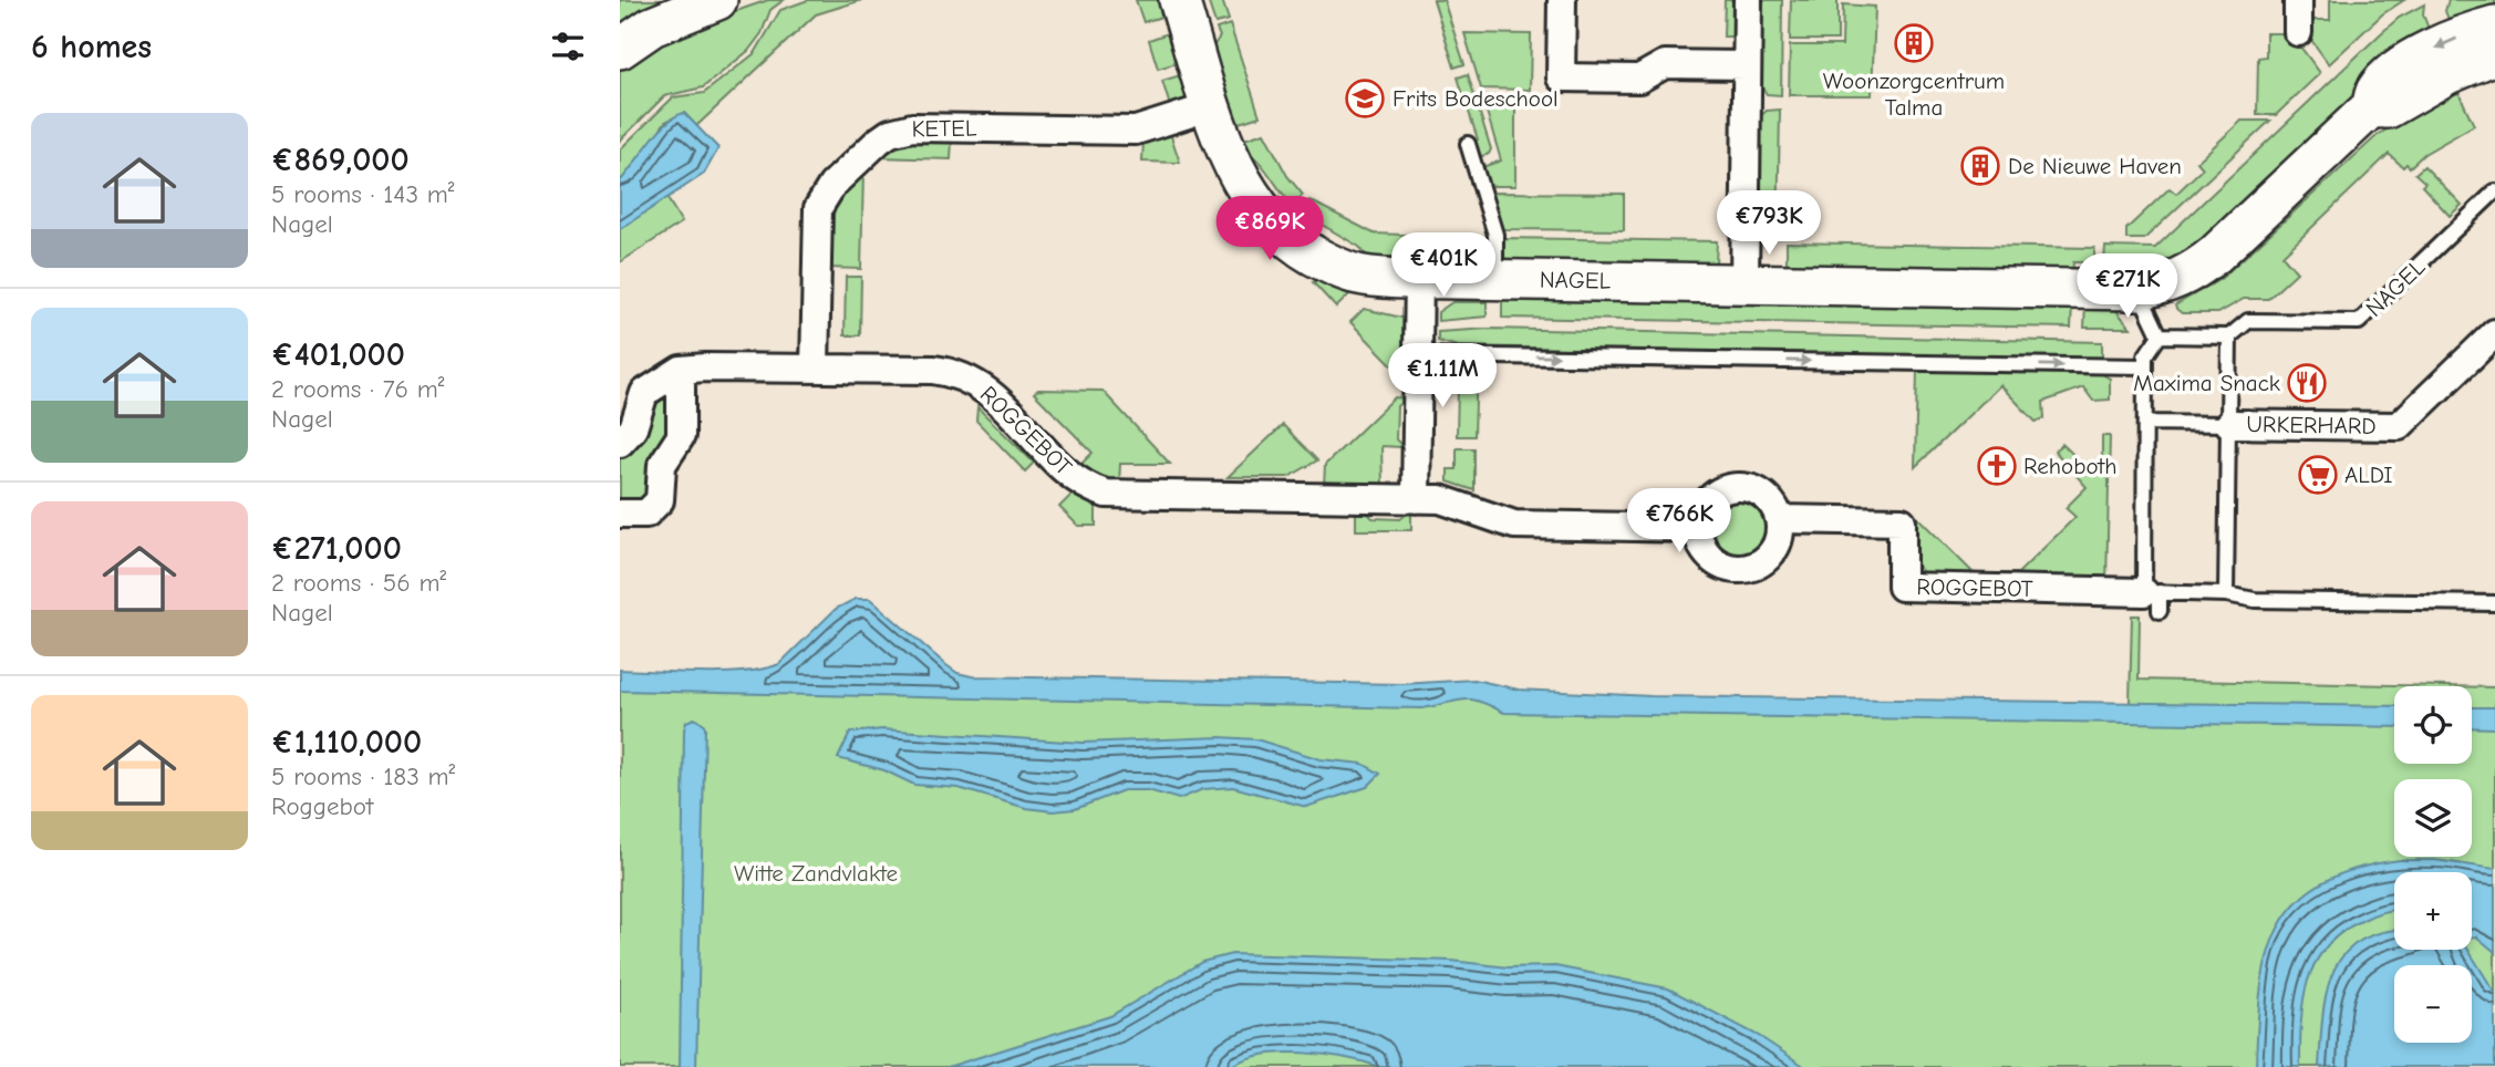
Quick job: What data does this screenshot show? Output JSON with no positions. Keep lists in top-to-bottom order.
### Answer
{
  "streets": {
    "street": [
      "KETEL",
      "NAGEL",
      "URKERHARD",
      "ROGGEBOT"
    ]
  },
  "crossings": [
    ["KETEL", "NAGEL"],
    ["KETEL", "ROGGEBOT"]
  ],
  "parks": ["Witte Zandvlakte"],
  "places": {
    "building": ["Woonzorgcentrum Talma", "De Nieuwe Haven"],
    "school or university": ["Frits Bodeschool"],
    "restaurant": ["Maxima Snack"],
    "church": ["Rehoboth"],
    "supermarket": ["ALDI"]
  },
  "page": {
    "heading": "6 homes",
    "list": [
      {
        "name": "€869,000",
        "note": "5 rooms · 143 m² · Nagel"
      },
      {
        "name": "€401,000",
        "note": "2 rooms · 76 m² · Nagel"
      },
      {
        "name": "€271,000",
        "note": "2 rooms · 56 m² · Nagel"
      },
      {
        "name": "€1,110,000",
        "note": "5 rooms · 183 m² · Roggebot"
      }
    ],
    "price": [
      "€793K",
      "€869K",
      "€401K",
      "€271K",
      "€1.11M",
      "€766K"
    ],
    "map_buttons": ["+", "−"]
  }
}
